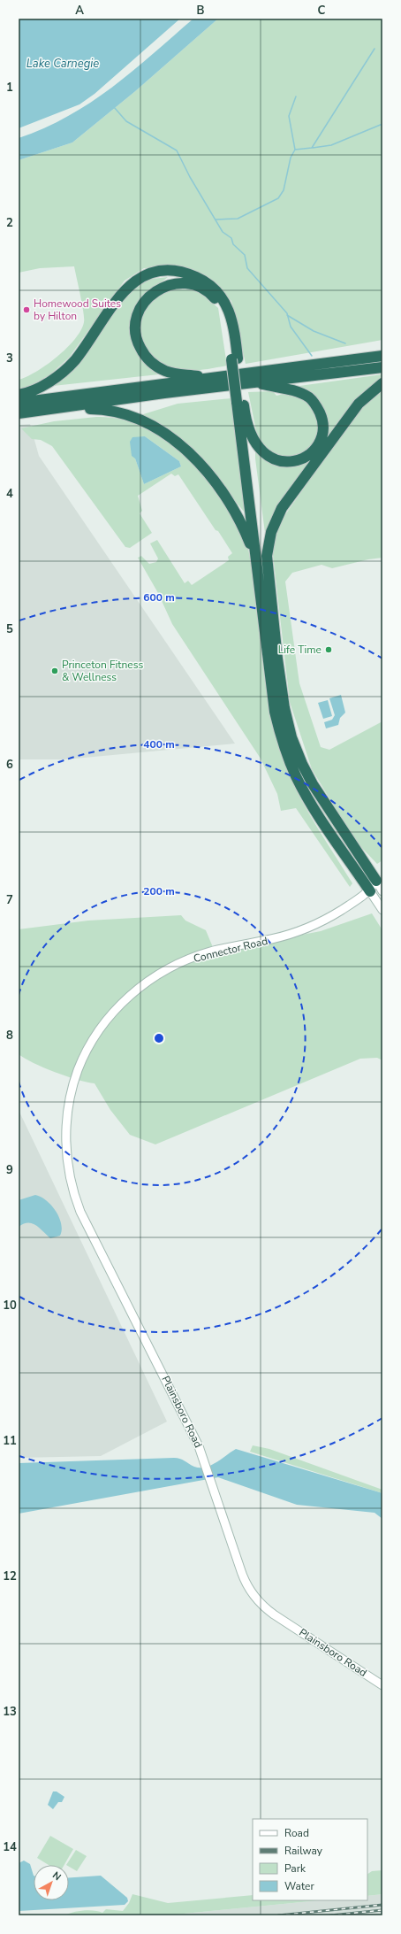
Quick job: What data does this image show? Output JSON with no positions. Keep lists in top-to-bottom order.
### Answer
{
  "streets": {
    "street": ["Connector Road", "Plainsboro Road"]
  },
  "crossings": [
    ["Connector Road", "Plainsboro Road"]
  ],
  "water": ["Lake Carnegie"],
  "places": ["Homewood Suites by Hilton", "Life Time", "Princeton Fitness & Wellness"],
  "legend": [
    "Road",
    "Railway",
    "Park",
    "Water"
  ],
  "north": "top right",
  "grid": {
    "columns": ["A", "B", "C"],
    "rows": [
      "1",
      "2",
      "3",
      "4",
      "5",
      "6",
      "7",
      "8",
      "9",
      "10",
      "11",
      "12",
      "13",
      "14"
    ]
  },
  "rings": ["600 m", "400 m", "200 m"]
}
